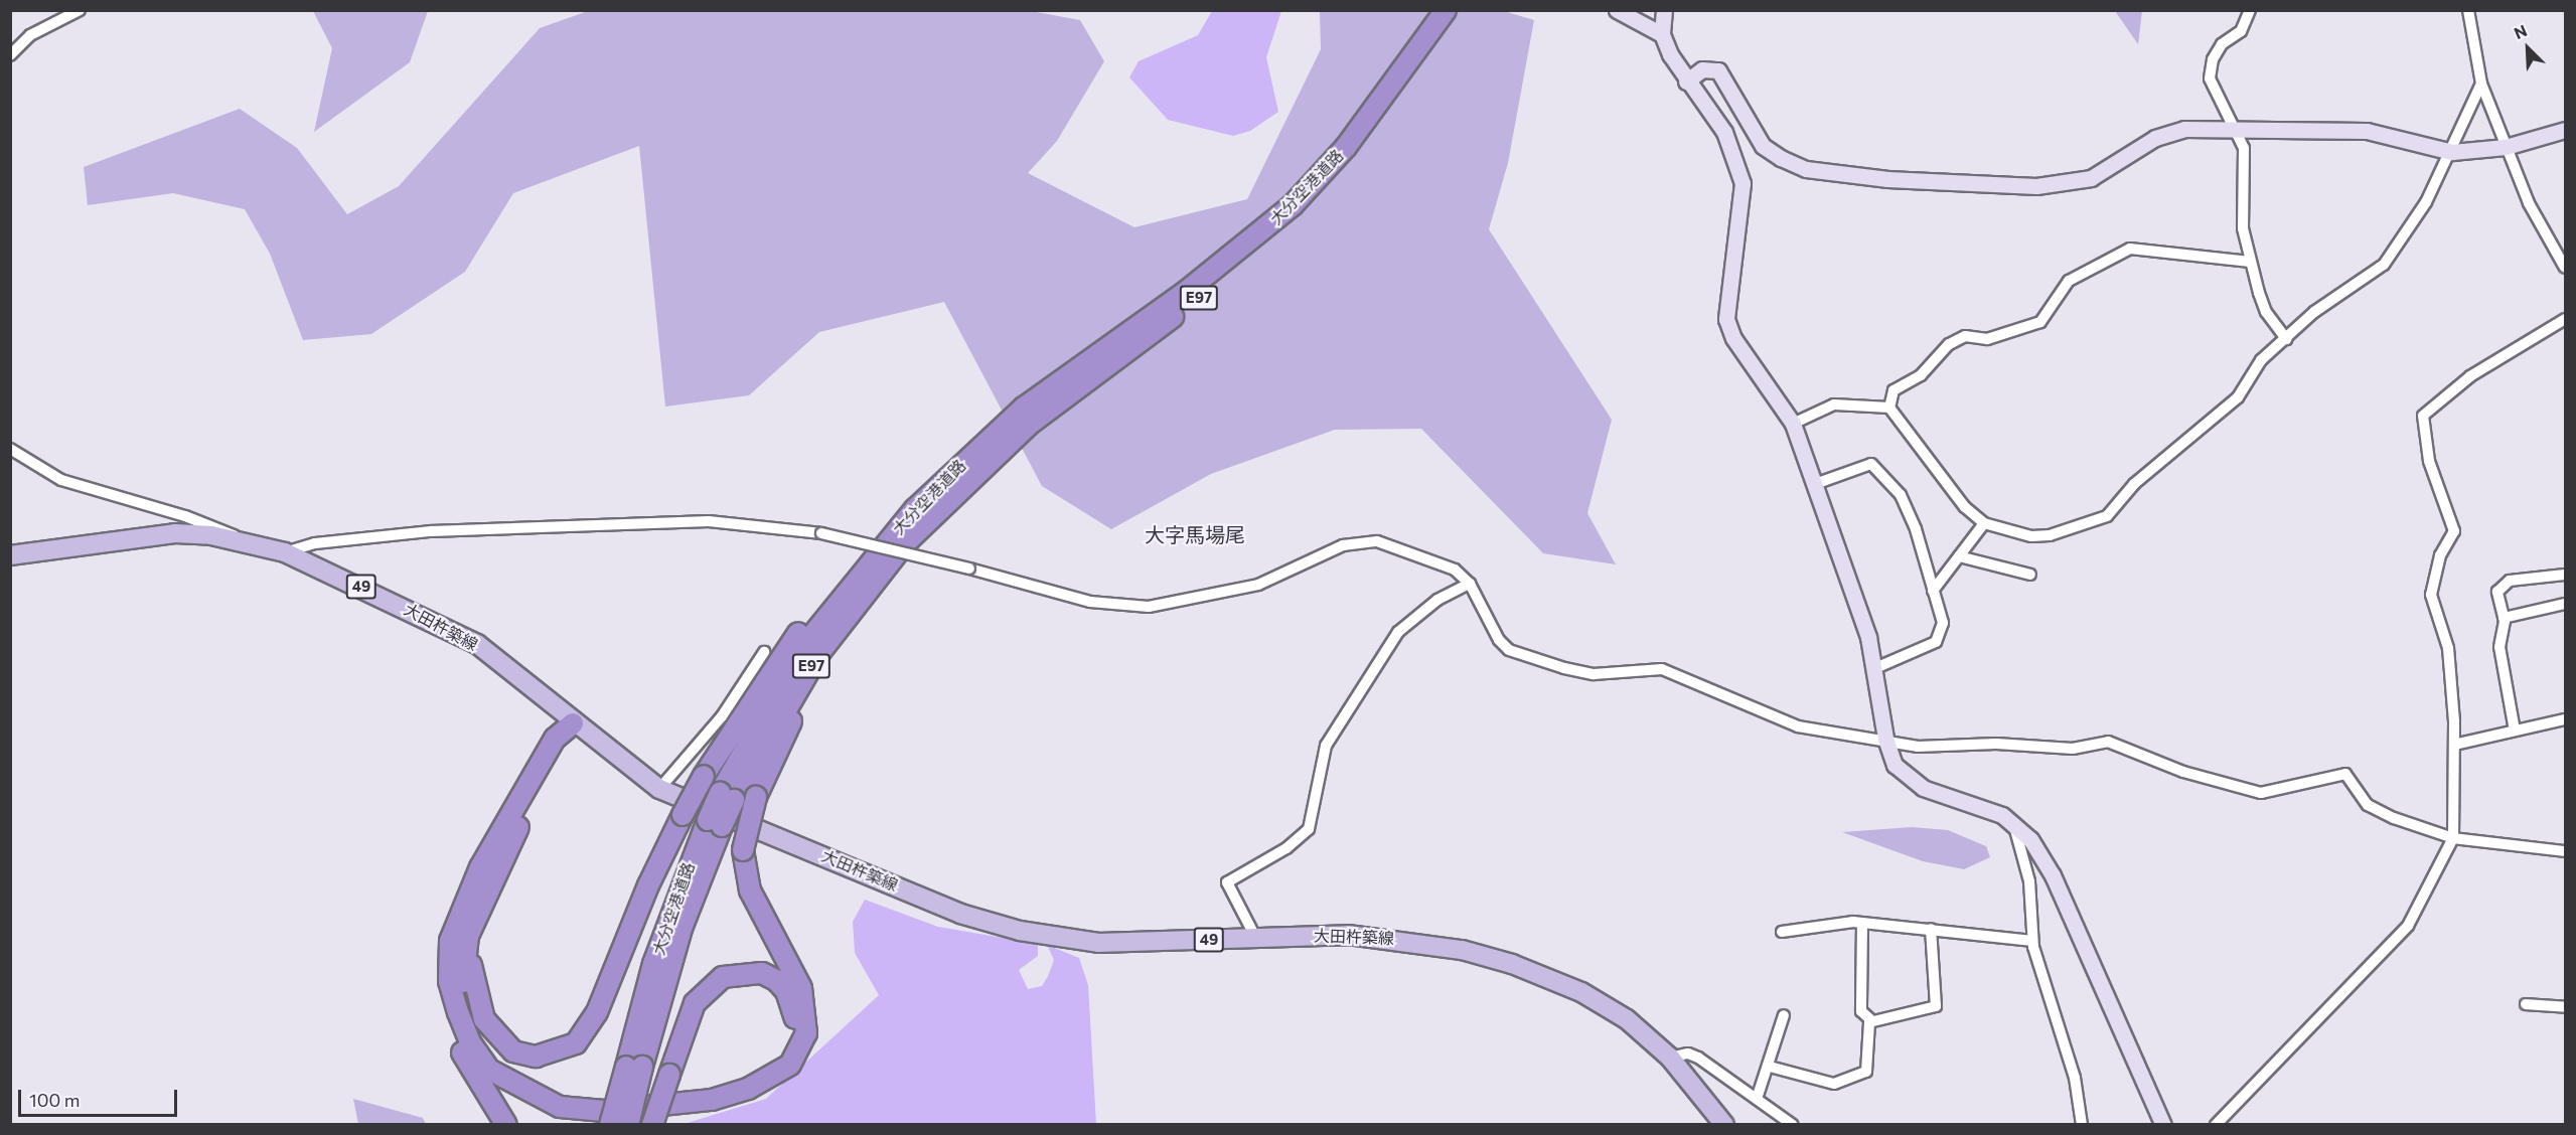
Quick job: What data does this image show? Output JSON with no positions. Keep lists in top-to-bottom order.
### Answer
{
  "streets": {
    "highway": ["大分空港道路", "E97"],
    "main road": ["49", "大田杵築線"]
  },
  "districts": ["大字馬場尾"],
  "scale_bar": "100 m",
  "north": "top left"
}
